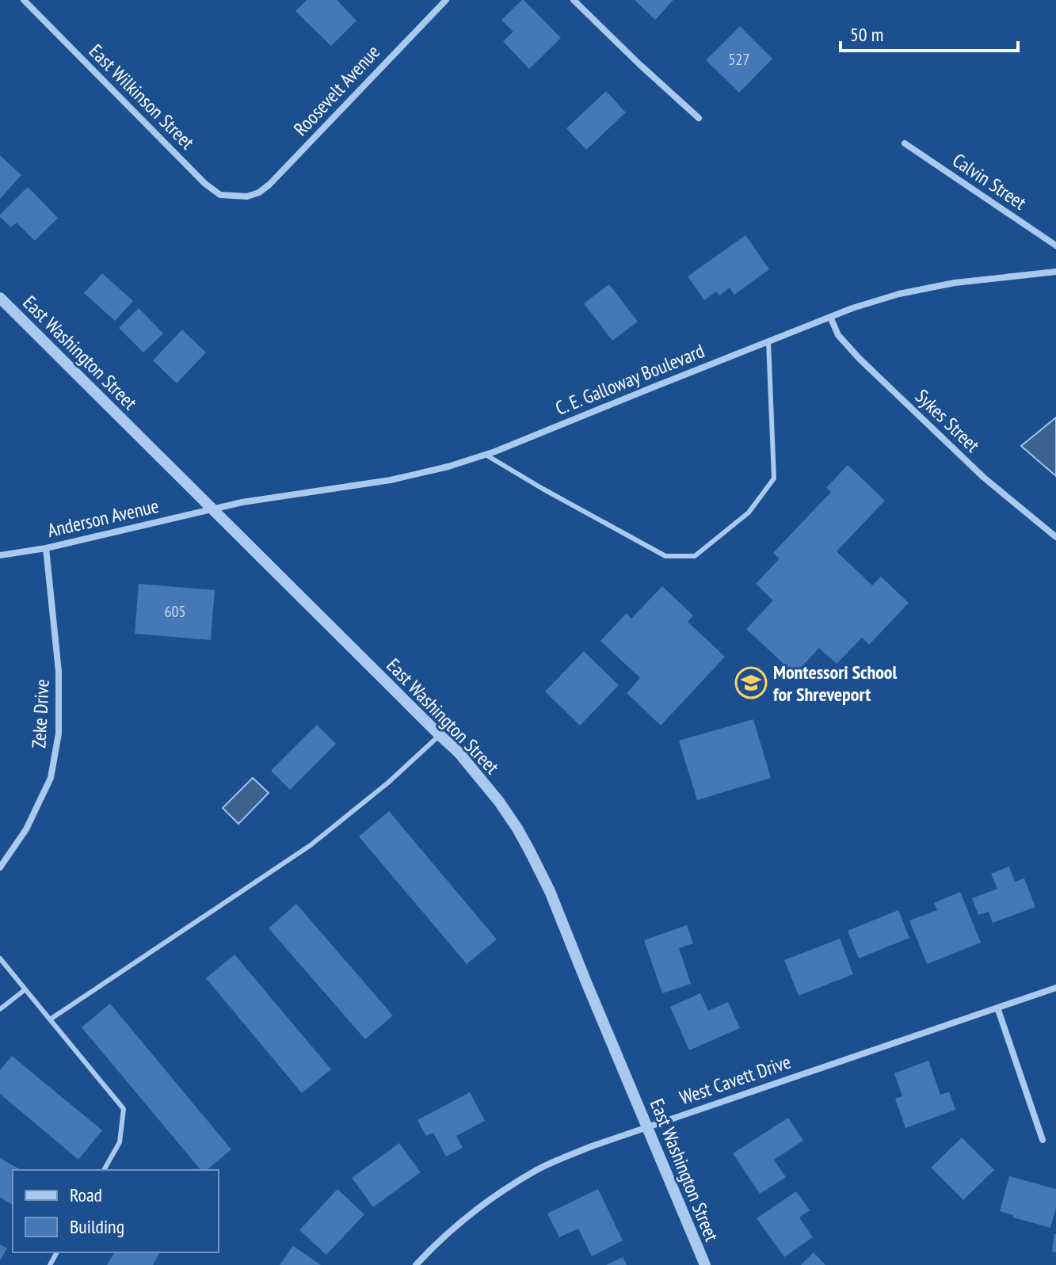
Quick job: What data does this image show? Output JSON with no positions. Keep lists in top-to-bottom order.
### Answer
{
  "streets": {
    "street": [
      "Roosevelt Avenue",
      "East Wilkinson Street",
      "Calvin Street",
      "East Washington Street",
      "C. E. Galloway Boulevard",
      "Sykes Street",
      "Anderson Avenue",
      "Zeke Drive",
      "West Cavett Drive"
    ]
  },
  "crossings": [
    ["Roosevelt Avenue", "East Wilkinson Street"],
    ["East Washington Street", "C. E. Galloway Boulevard"],
    ["East Washington Street", "Anderson Avenue"],
    ["East Washington Street", "West Cavett Drive"],
    ["C. E. Galloway Boulevard", "Sykes Street"],
    ["C. E. Galloway Boulevard", "Anderson Avenue"],
    ["Anderson Avenue", "Zeke Drive"]
  ],
  "places": {
    "school or university": ["Montessori School for Shreveport"]
  },
  "house_numbers": ["527", "605"],
  "legend": ["Road", "Building"],
  "scale_bar": "50 m"
}
